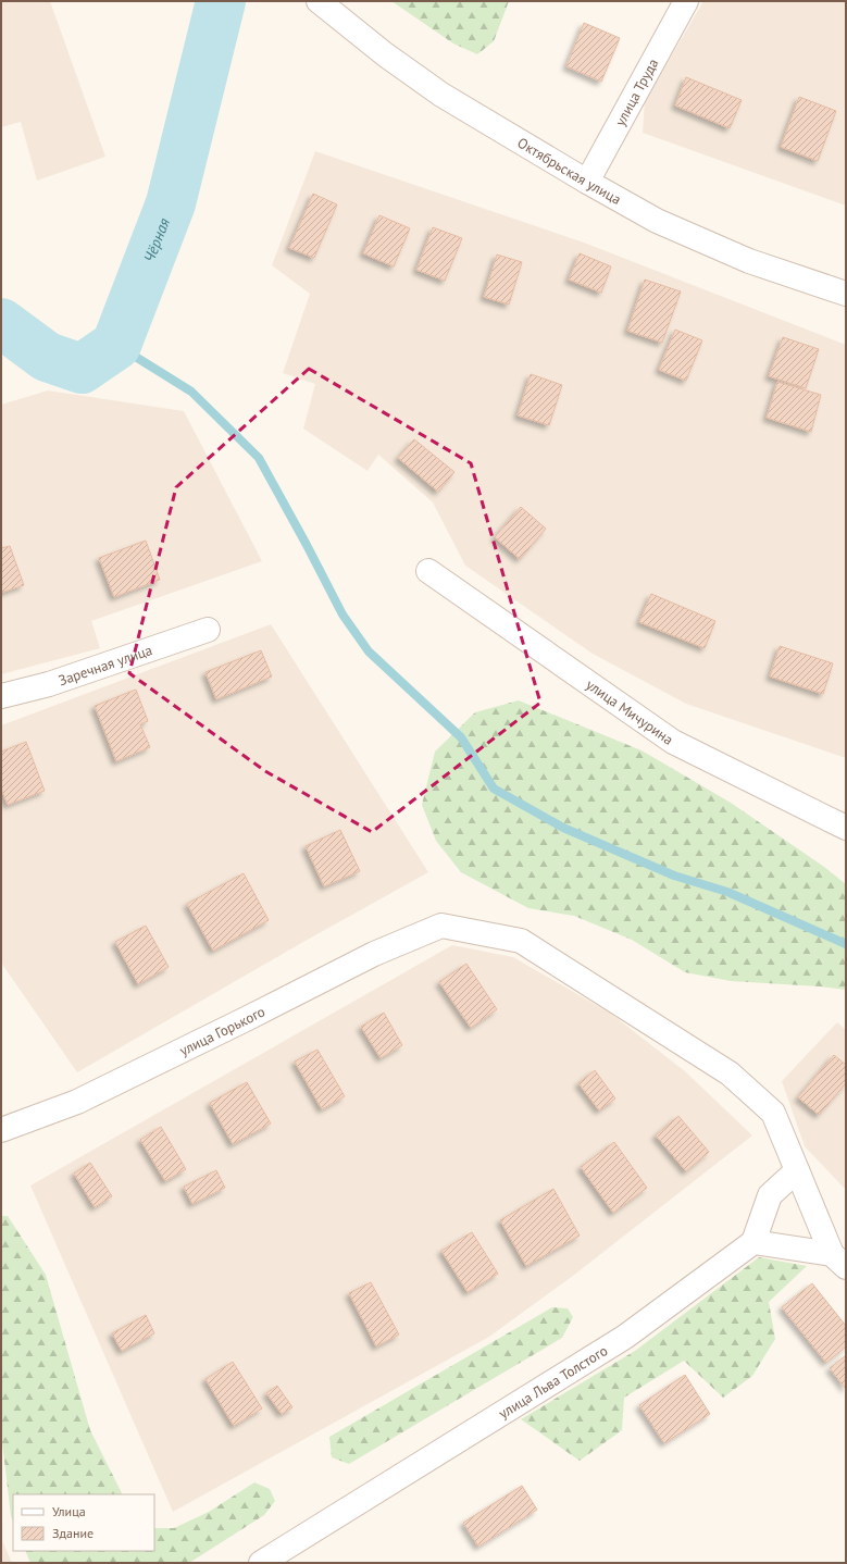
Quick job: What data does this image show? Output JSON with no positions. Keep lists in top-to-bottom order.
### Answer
{
  "streets": {
    "street": [
      "улица Труда",
      "Октябрьская улица",
      "Заречная улица",
      "улица Мичурина",
      "улица Горького",
      "улица Льва Толстого"
    ]
  },
  "crossings": [
    ["улица Труда", "Октябрьская улица"]
  ],
  "water": ["Чёрная"],
  "legend": ["Улица", "Здание"]
}
